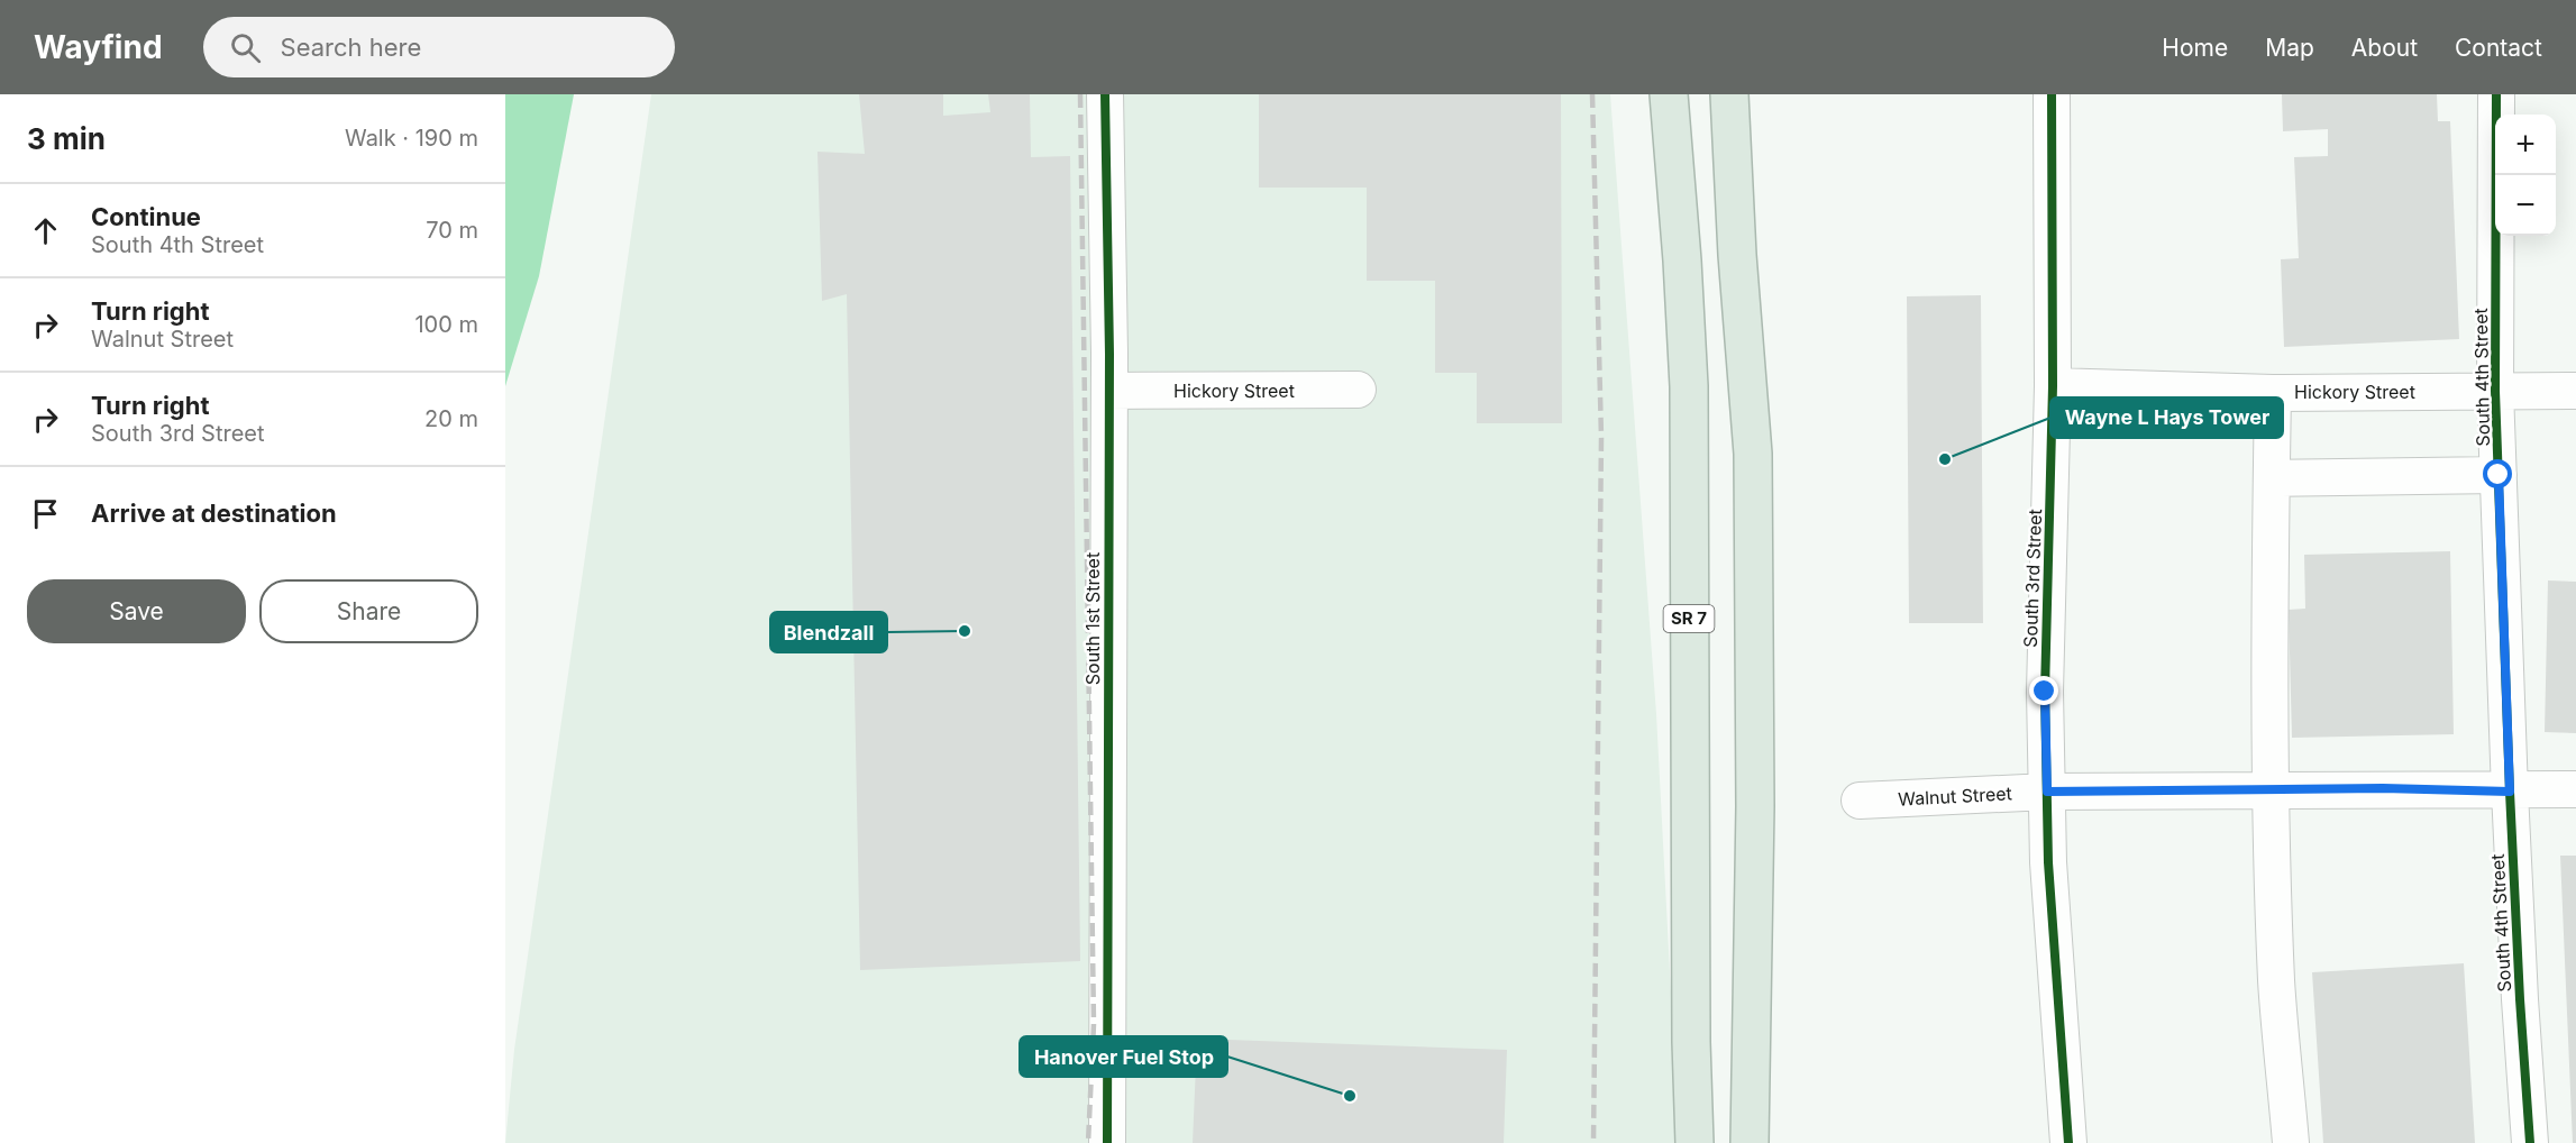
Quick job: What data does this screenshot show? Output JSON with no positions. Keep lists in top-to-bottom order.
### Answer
{
  "streets": {
    "highway": ["SR 7"],
    "street": [
      "South 4th Street",
      "Hickory Street",
      "South 3rd Street",
      "South 1st Street",
      "Walnut Street"
    ]
  },
  "crossings": [
    ["South 4th Street", "Hickory Street"],
    ["South 4th Street", "Walnut Street"],
    ["Hickory Street", "South 3rd Street"],
    ["Hickory Street", "South 1st Street"],
    ["South 3rd Street", "Walnut Street"]
  ],
  "places": ["Wayne L Hays Tower", "Blendzall", "Hanover Fuel Stop"],
  "page": {
    "header": "Wayfind",
    "search": "Search here",
    "nav": [
      "Home",
      "Map",
      "About",
      "Contact"
    ],
    "heading": ["3 min", "Walk · 190 m"],
    "map_buttons": ["+", "−"],
    "list": [
      ["Continue", "South 4th Street", "70 m"],
      ["Turn right", "Walnut Street", "100 m"],
      ["Turn right", "South 3rd Street", "20 m"],
      "Arrive at destination"
    ],
    "buttons": ["Save", "Share"]
  }
}
